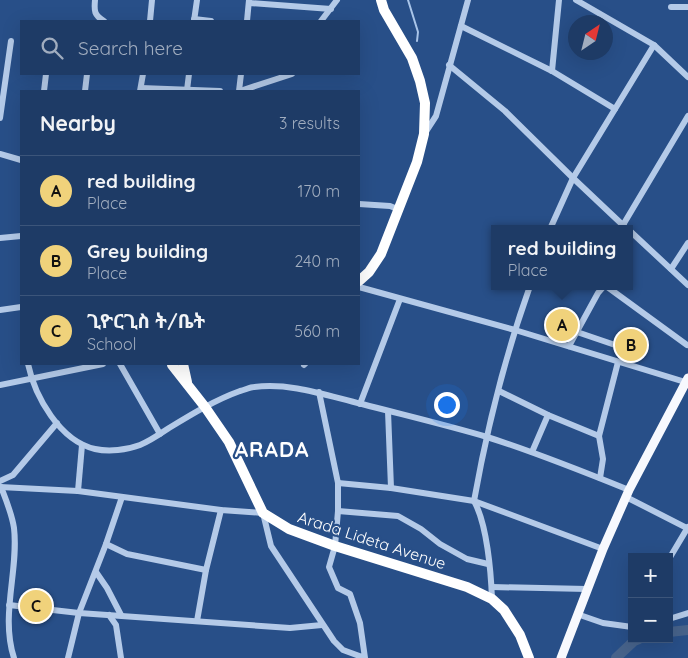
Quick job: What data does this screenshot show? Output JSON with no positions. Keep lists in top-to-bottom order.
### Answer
{
  "streets": {
    "highway": ["Arada Lideta Avenue"]
  },
  "districts": ["ARADA"],
  "north": "top right",
  "page": {
    "search": "Search here",
    "heading": ["Nearby", "3 results"],
    "list": [
      {
        "mark": "A",
        "name": "red building",
        "note": "Place",
        "value": "170 m"
      },
      {
        "mark": "B",
        "name": "Grey building",
        "note": "Place",
        "value": "240 m"
      },
      {
        "mark": "C",
        "name": "ጊዮርጊስ ት/ቤት",
        "note": "School",
        "value": "560 m"
      }
    ],
    "popup": ["red building", "Place"],
    "pins": ["A", "B", "C"],
    "map_buttons": ["+", "−"]
  }
}
